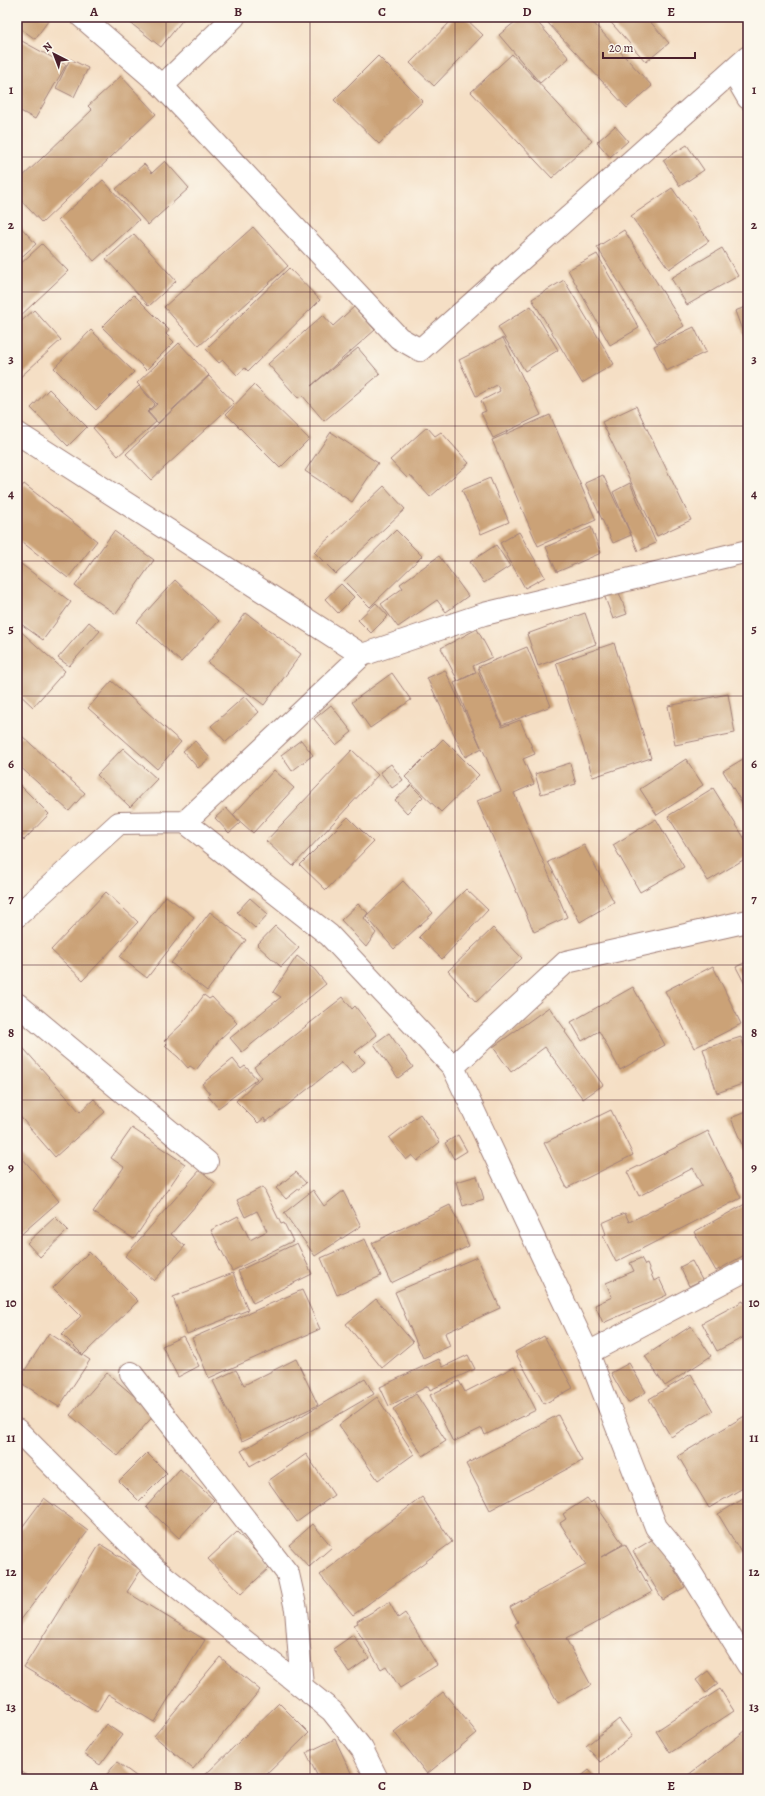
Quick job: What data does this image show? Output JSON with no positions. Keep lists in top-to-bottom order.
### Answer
{
  "scale_bar": "20 m",
  "north": "top left",
  "grid": {
    "columns": [
      "A",
      "B",
      "C",
      "D",
      "E"
    ],
    "rows": [
      "1",
      "2",
      "3",
      "4",
      "5",
      "6",
      "7",
      "8",
      "9",
      "10",
      "11",
      "12",
      "13"
    ]
  }
}
